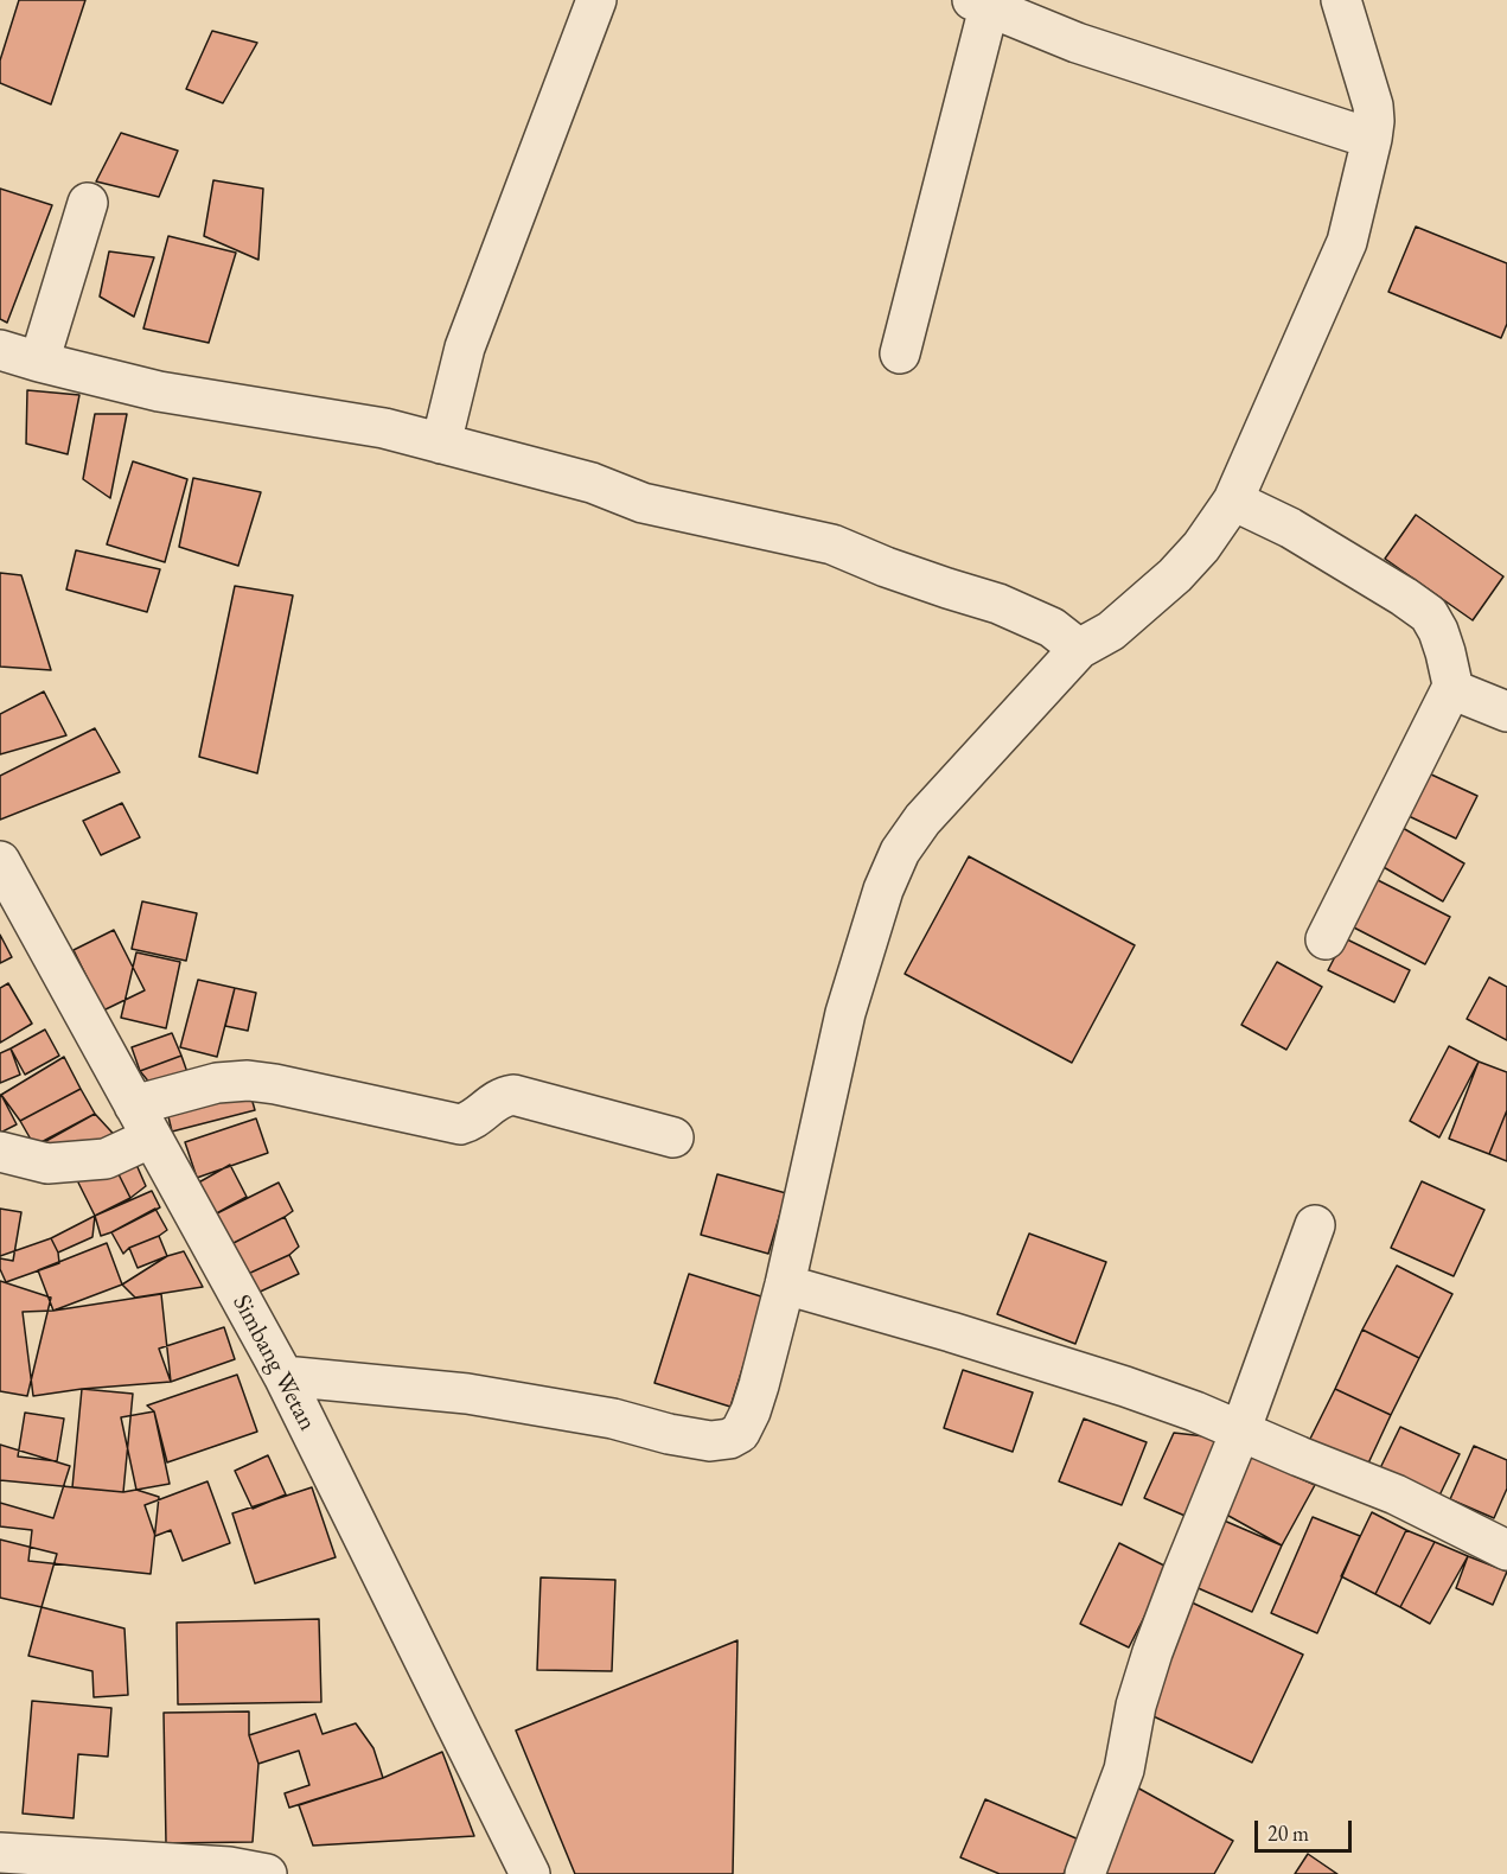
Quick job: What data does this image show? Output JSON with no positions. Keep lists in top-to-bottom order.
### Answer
{
  "streets": {
    "street": ["Simbang Wetan"]
  },
  "scale_bar": "20 m"
}
